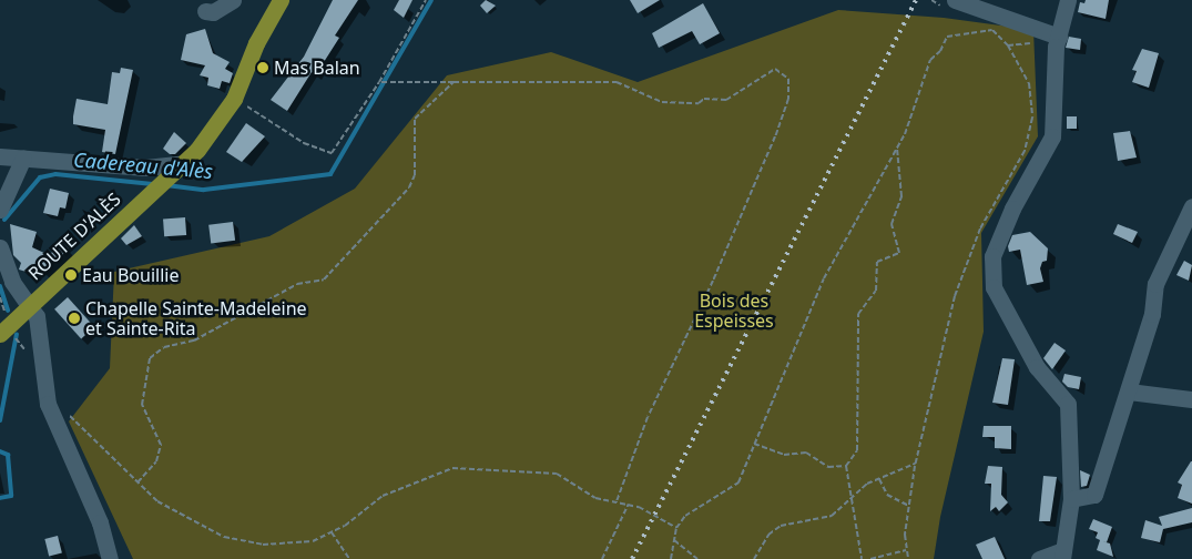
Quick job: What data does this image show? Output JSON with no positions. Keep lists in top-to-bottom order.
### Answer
{
  "streets": {
    "main road": ["ROUTE D'ALÈS"]
  },
  "water": ["Cadereau d'Alès"],
  "parks": ["Bois des Espeisses"],
  "places": ["Mas Balan", "Eau Bouillie", "Chapelle Sainte-Madeleine et Sainte-Rita"]
}
